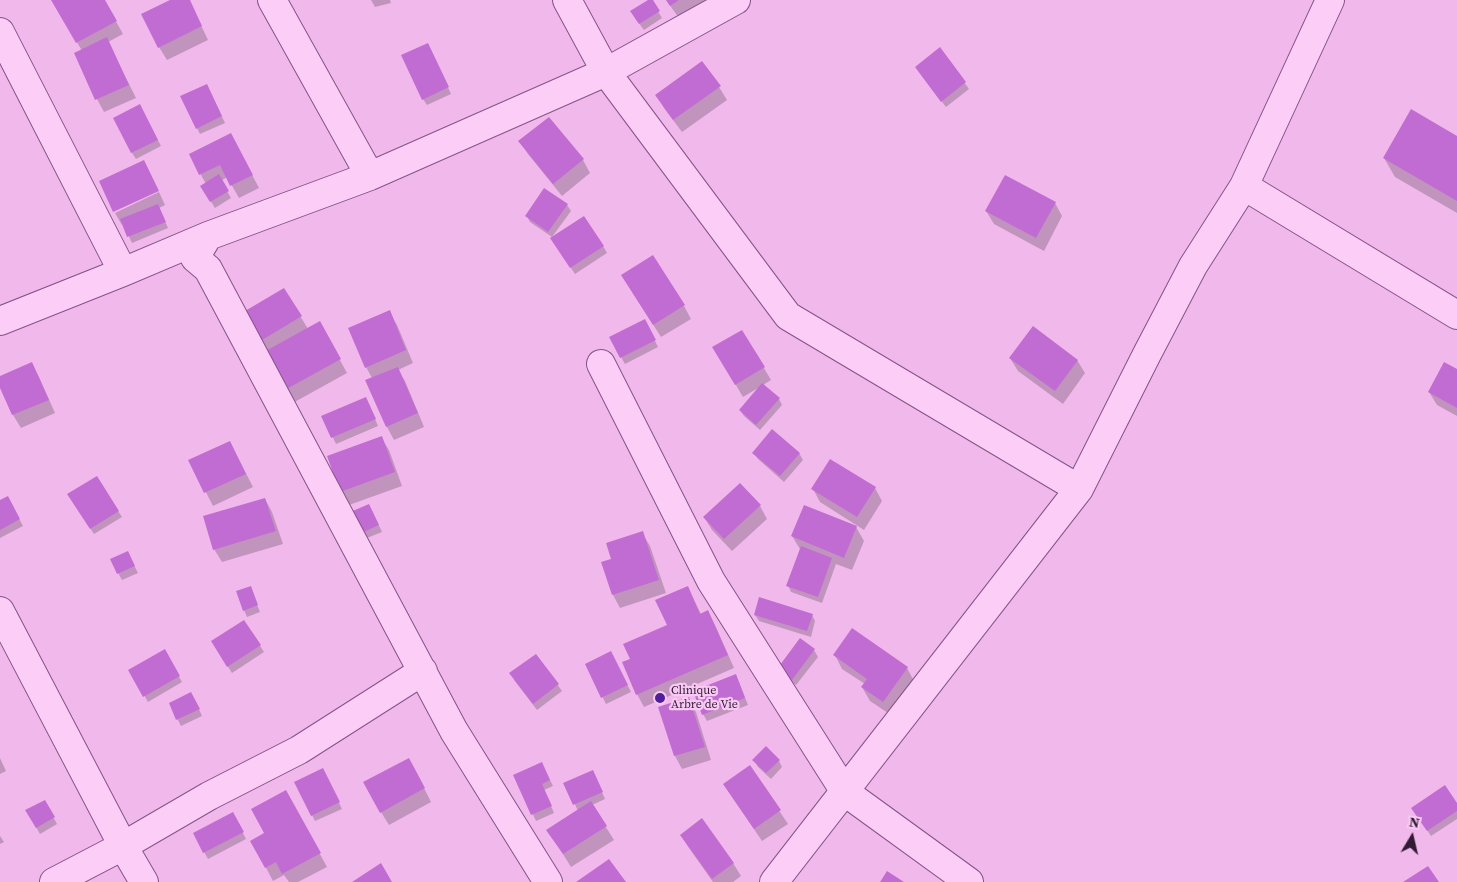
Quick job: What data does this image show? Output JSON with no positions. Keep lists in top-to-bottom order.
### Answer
{
  "places": ["Clinique Arbre de Vie"],
  "north": "top"
}
